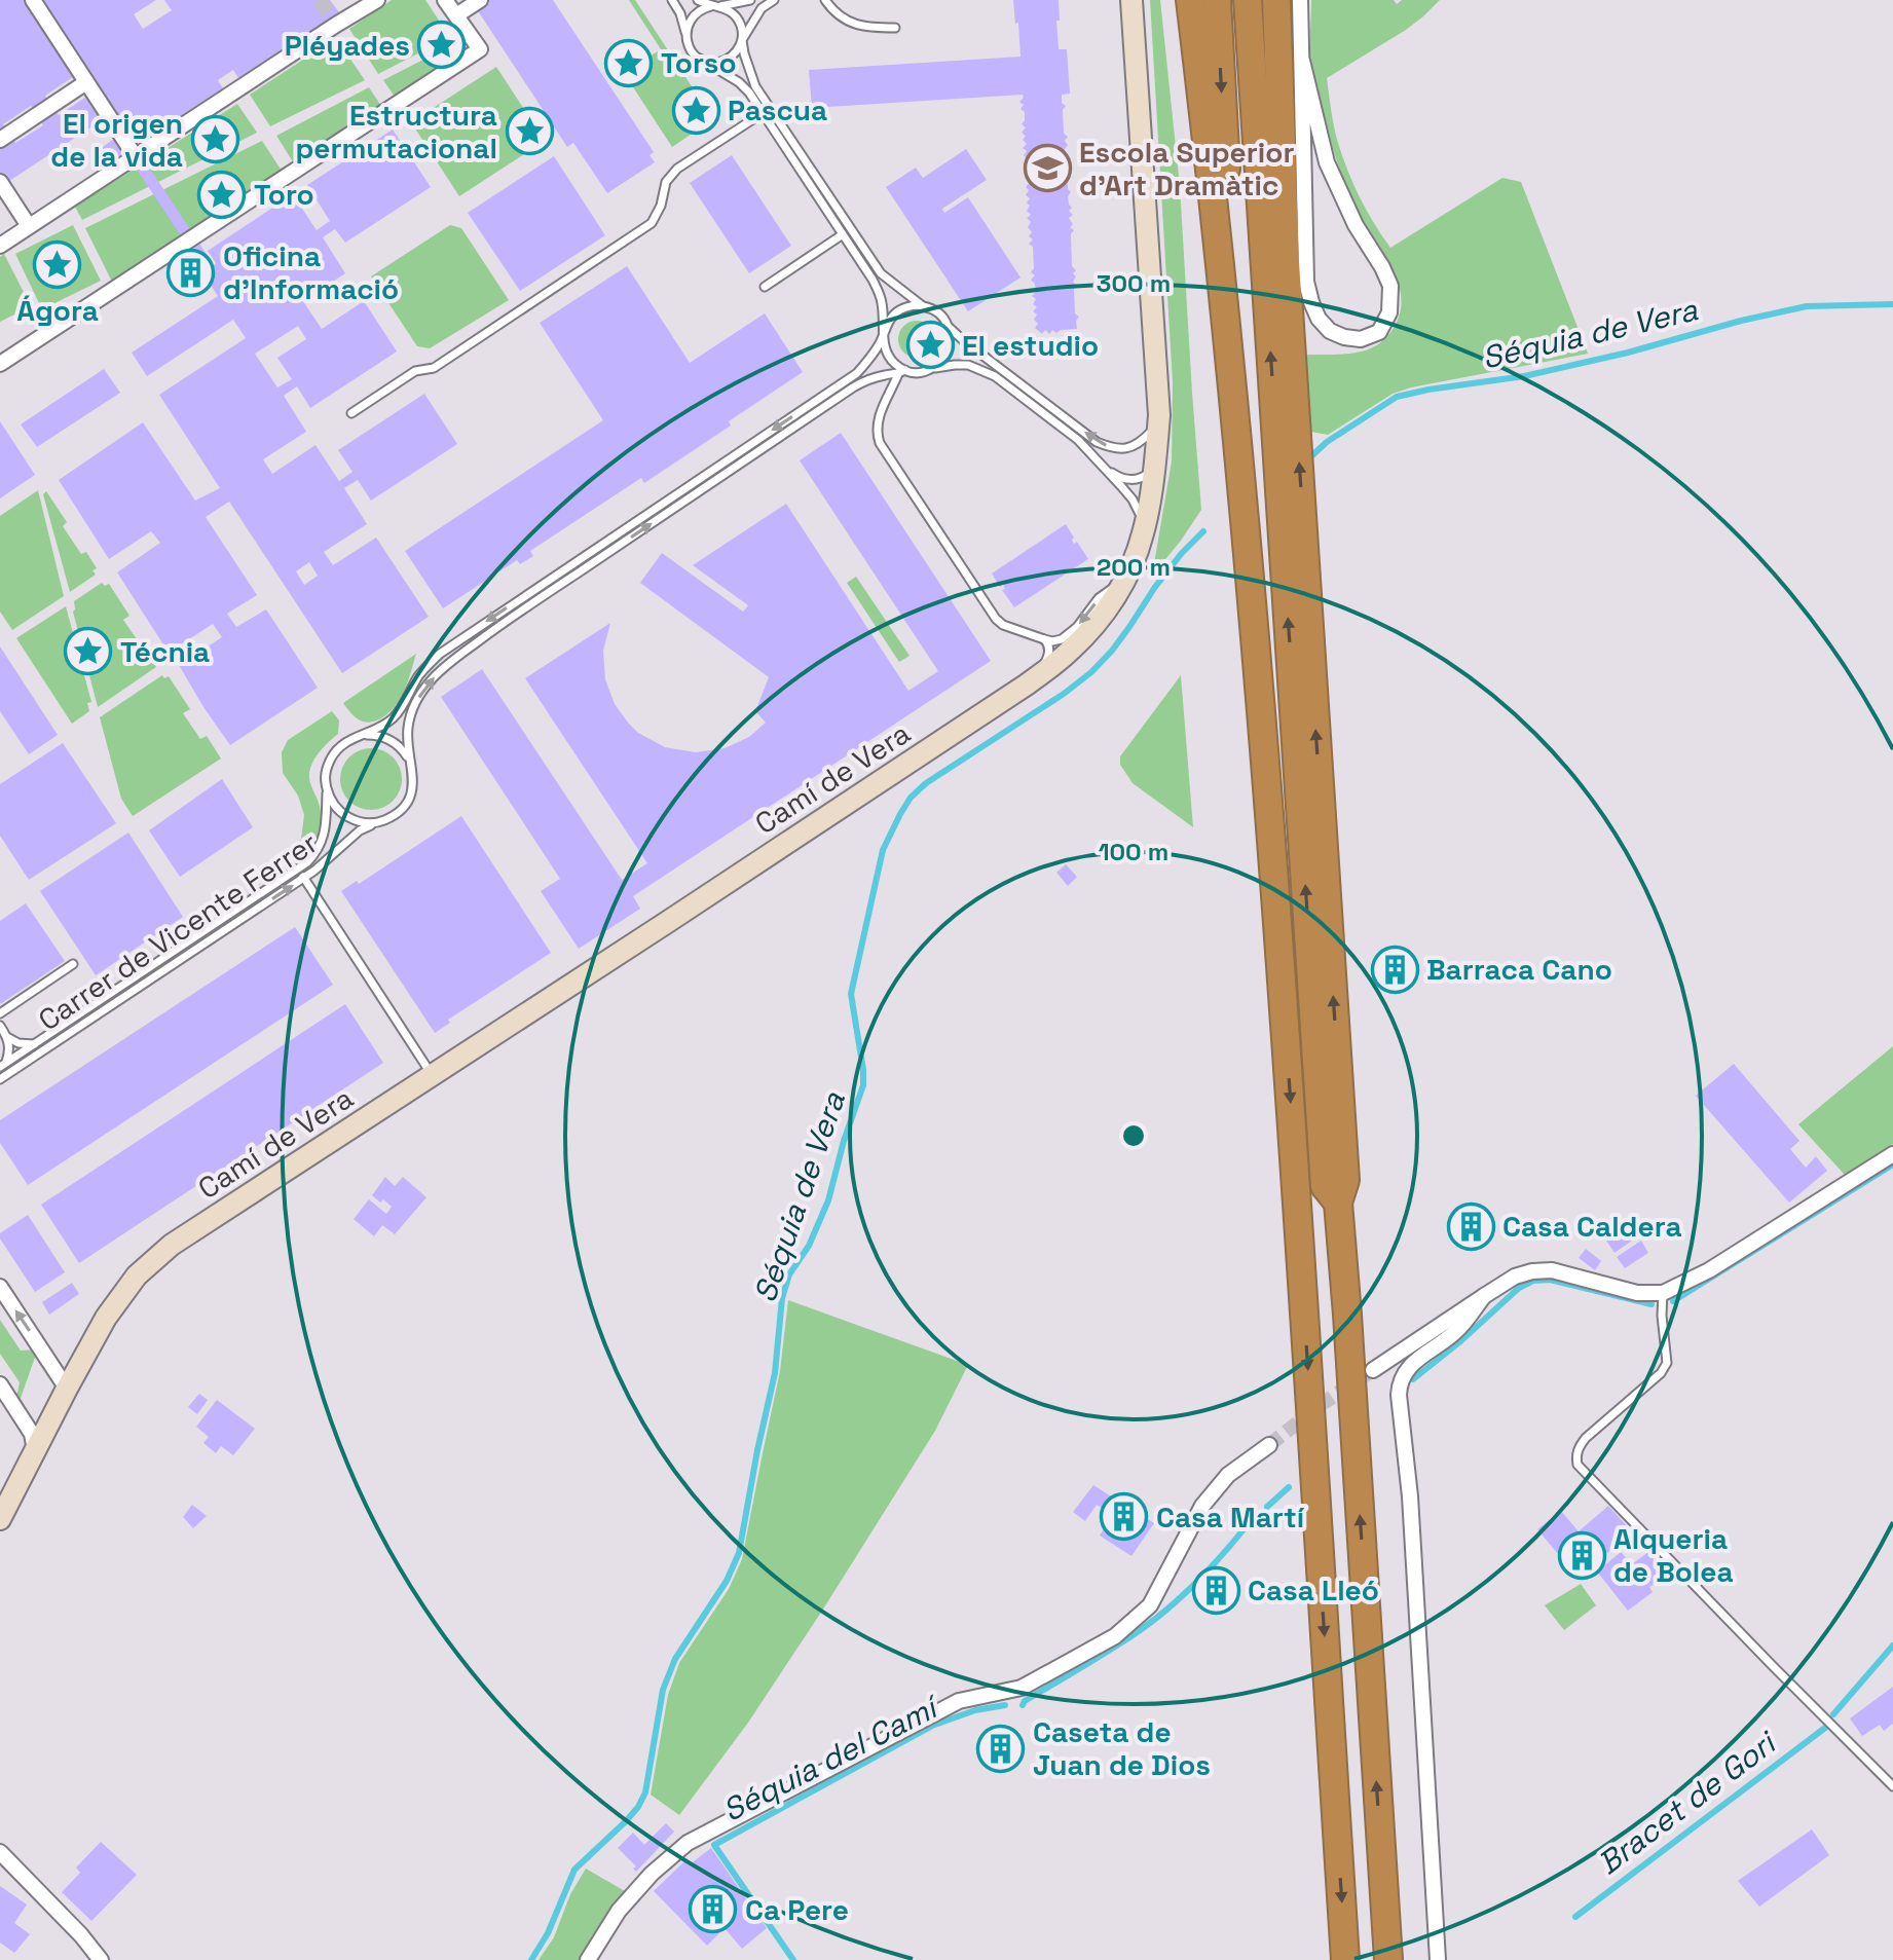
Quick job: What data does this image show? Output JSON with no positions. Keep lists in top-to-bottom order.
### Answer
{
  "streets": {
    "street": ["Camí de Vera"],
    "lane": ["Carrer de Vicente Ferrer"]
  },
  "water": ["Séquia de Vera", "Séquia del Camí", "Bracet de Gori"],
  "places": {
    "place": [
      "Pléyades",
      "Torso",
      "Pascua",
      "Estructura permutacional",
      "El origen de la vida",
      "Toro",
      "Ágora",
      "El estudio",
      "Técnia"
    ],
    "school or university": ["Escola Superior d'Art Dramàtic"],
    "building": [
      "Oficina d'Informació",
      "Barraca Cano",
      "Casa Caldera",
      "Casa Martí",
      "Alqueria de Bolea",
      "Casa Lleó",
      "Caseta de Juan de Dios",
      "Ca Pere"
    ]
  },
  "rings": ["300 m", "200 m", "100 m"]
}
